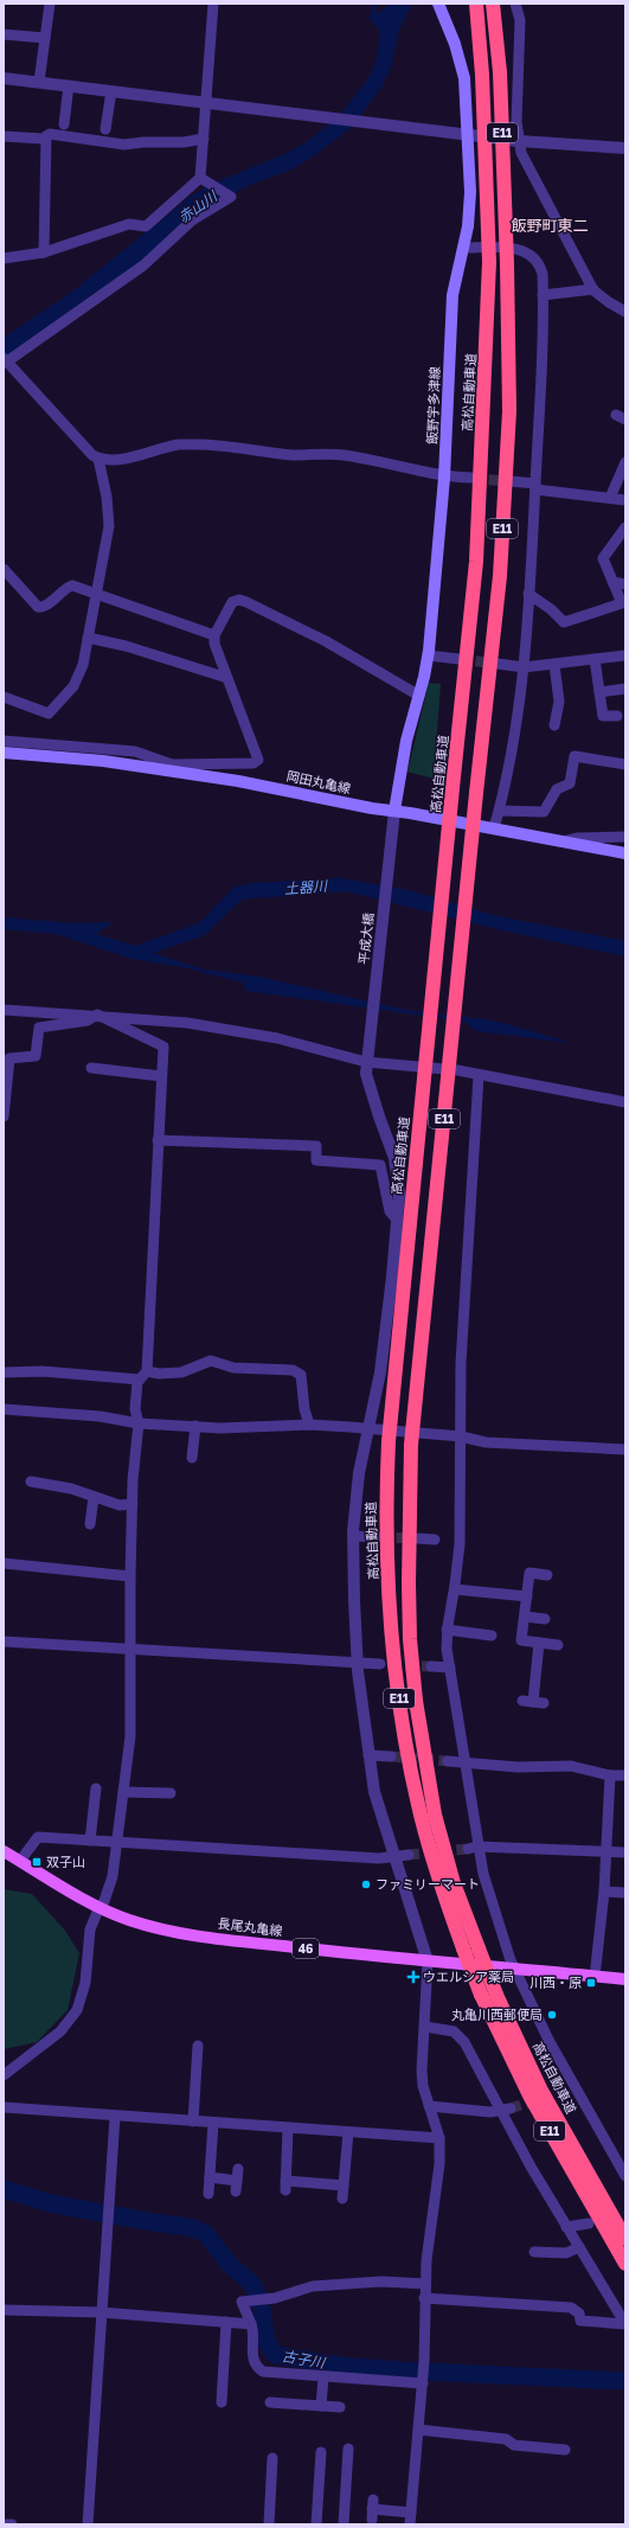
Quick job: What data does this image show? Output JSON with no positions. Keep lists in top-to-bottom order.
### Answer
{
  "streets": {
    "highway": ["E11", "高松自動車道"],
    "main road": [
      "飯野宇多津線",
      "岡田丸亀線",
      "長尾丸亀線",
      "46"
    ],
    "street": ["平成大橋"]
  },
  "crossings": [
    ["飯野宇多津線", "岡田丸亀線"],
    ["飯野宇多津線", "平成大橋"],
    ["岡田丸亀線", "平成大橋"],
    ["平成大橋", "長尾丸亀線"]
  ],
  "districts": ["飯野町東二"],
  "water": ["赤山川", "土器川", "古子川"],
  "places": {
    "transit": ["双子山", "川西・原"],
    "other": ["ファミリーマート", "丸亀川西郵便局"],
    "health": ["ウエルシア薬局"]
  }
}
